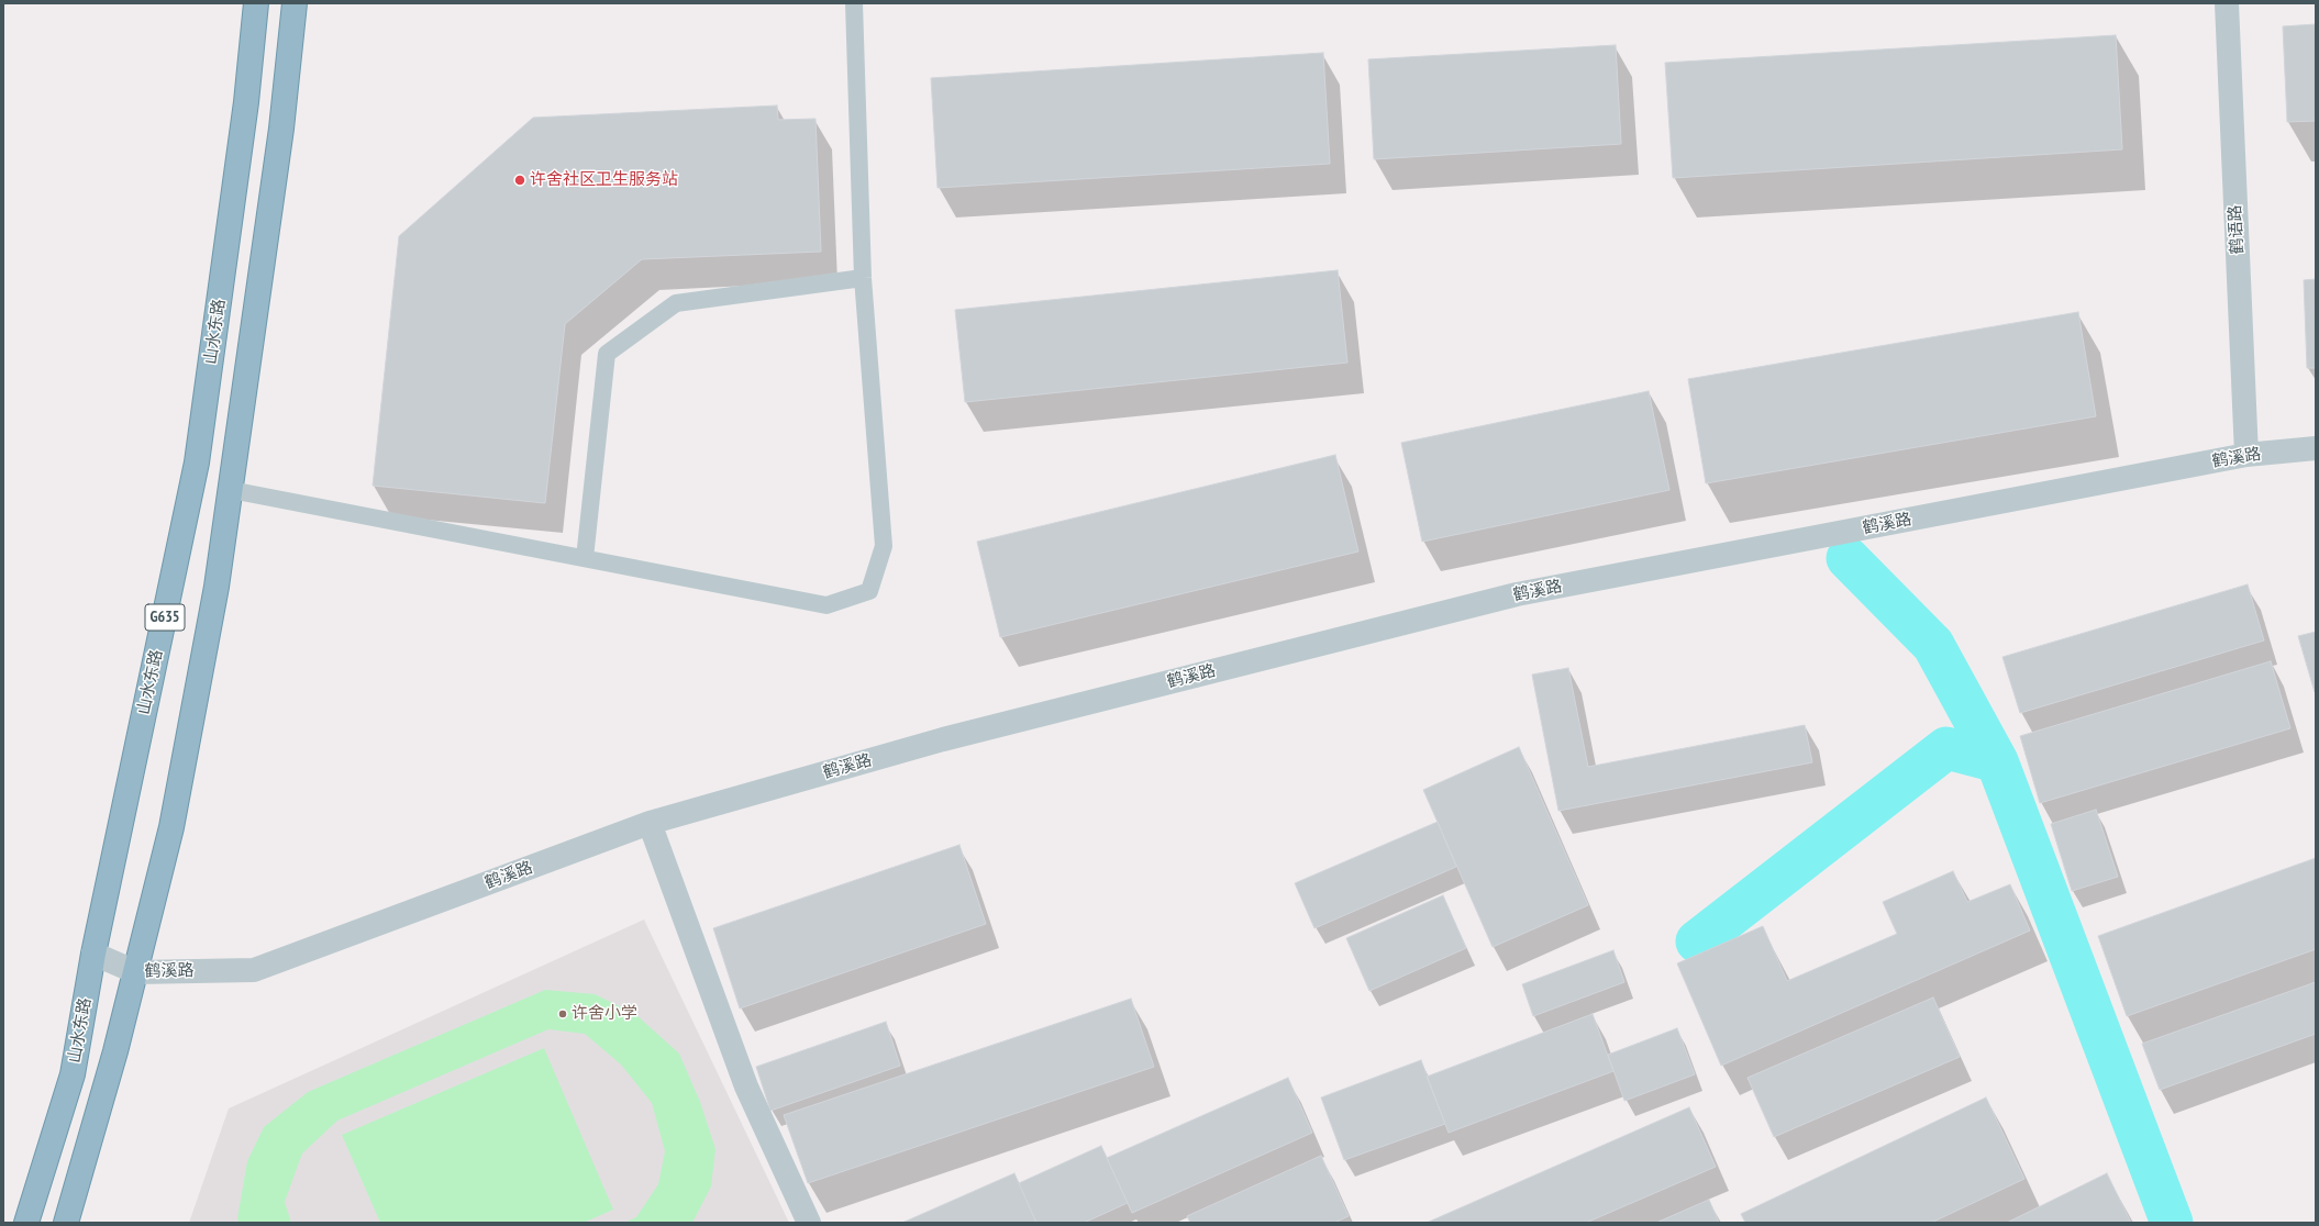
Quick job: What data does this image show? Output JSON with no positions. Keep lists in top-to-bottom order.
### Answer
{
  "streets": {
    "highway": ["山水东路", "G635"],
    "street": ["鹤语路", "鹤溪路"]
  },
  "crossings": [
    ["鹤语路", "鹤溪路"],
    ["山水东路", "鹤溪路"],
    ["鹤溪路", "G635"]
  ],
  "places": ["许舍社区卫生服务站", "许舍小学"]
}
